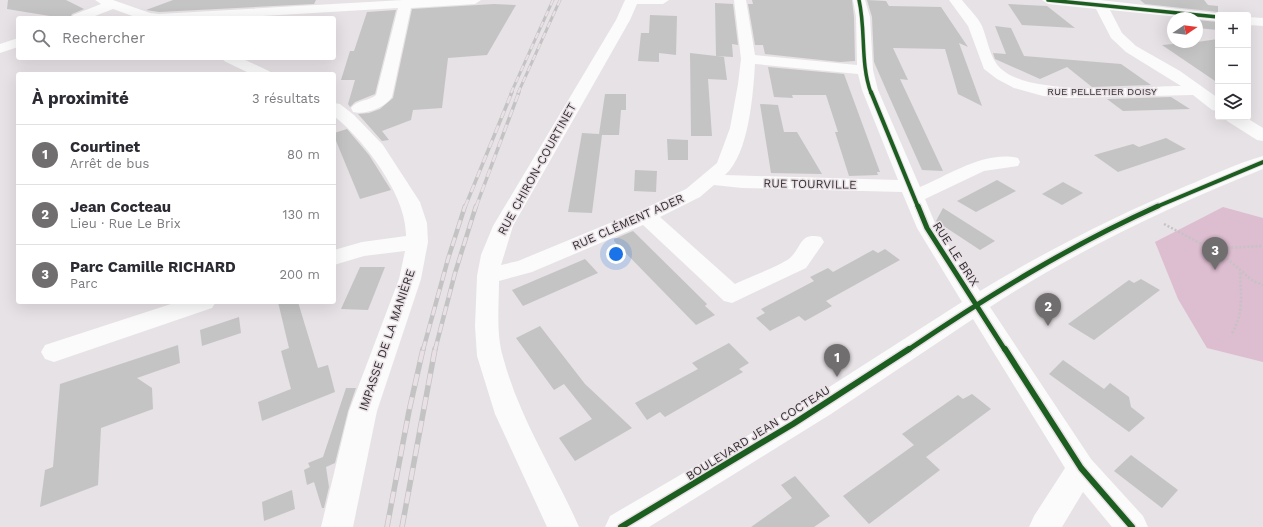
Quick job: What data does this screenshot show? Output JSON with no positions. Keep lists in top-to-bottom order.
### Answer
{
  "streets": {
    "street": [
      "RUE PELLETIER DOISY",
      "RUE CHIRON-COURTINET",
      "RUE TOURVILLE",
      "RUE CLÉMENT ADER",
      "RUE LE BRIX",
      "IMPASSE DE LA MANIÈRE",
      "BOULEVARD JEAN COCTEAU"
    ]
  },
  "crossings": [
    ["RUE CHIRON-COURTINET", "RUE CLÉMENT ADER"],
    ["RUE TOURVILLE", "RUE CLÉMENT ADER"],
    ["RUE TOURVILLE", "RUE LE BRIX"],
    ["RUE LE BRIX", "BOULEVARD JEAN COCTEAU"]
  ],
  "north": "right",
  "page": {
    "map_buttons": ["+", "−"],
    "search": "Rechercher",
    "heading": ["À proximité", "3 résultats"],
    "list": [
      {
        "mark": "1",
        "name": "Courtinet",
        "note": "Arrêt de bus",
        "value": "80 m"
      },
      {
        "mark": "2",
        "name": "Jean Cocteau",
        "note": "Lieu · Rue Le Brix",
        "value": "130 m"
      },
      {
        "mark": "3",
        "name": "Parc Camille RICHARD",
        "note": "Parc",
        "value": "200 m"
      }
    ],
    "pins": ["3", "2", "1"]
  }
}
